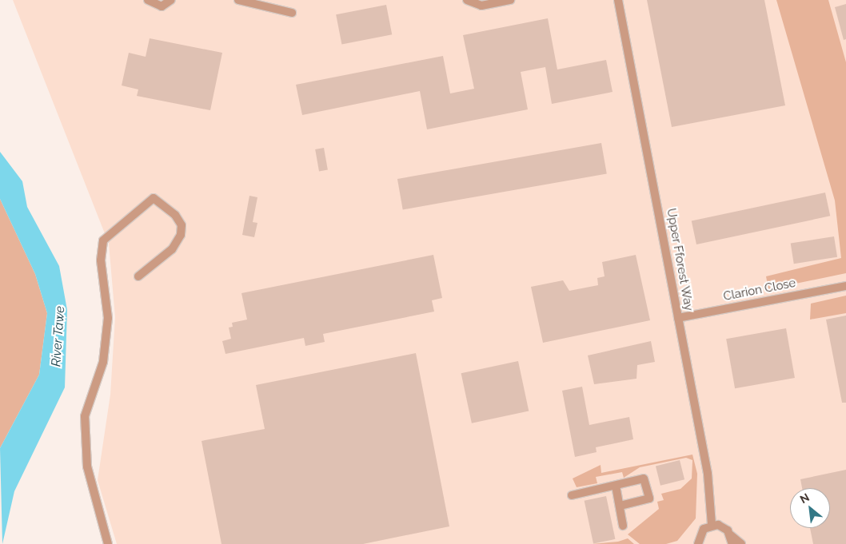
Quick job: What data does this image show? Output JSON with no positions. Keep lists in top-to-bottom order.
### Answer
{
  "streets": {
    "street": ["Upper Fforest Way", "Clarion Close"]
  },
  "crossings": [
    ["Upper Fforest Way", "Clarion Close"]
  ],
  "water": ["River Tawe"],
  "north": "top left"
}
